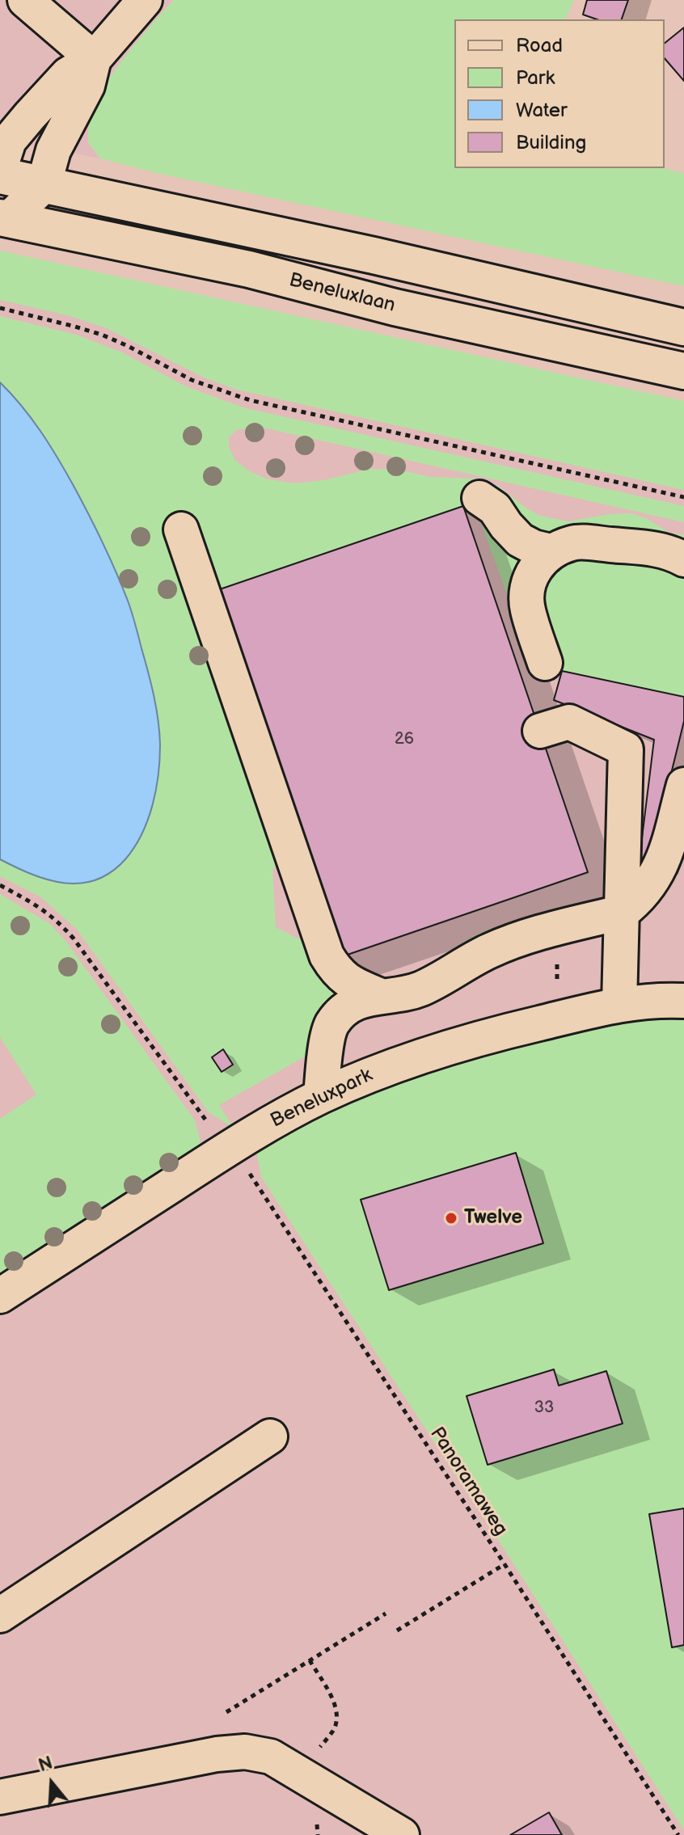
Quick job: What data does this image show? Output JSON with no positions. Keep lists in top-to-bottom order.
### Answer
{
  "streets": {
    "main road": ["Beneluxlaan"],
    "street": ["Beneluxpark"],
    "path": ["Panoramaweg"]
  },
  "crossings": [
    ["Beneluxpark", "Panoramaweg"]
  ],
  "places": ["Twelve"],
  "house_numbers": ["26", "33"],
  "legend": [
    "Road",
    "Park",
    "Water",
    "Building"
  ],
  "north": "top"
}
